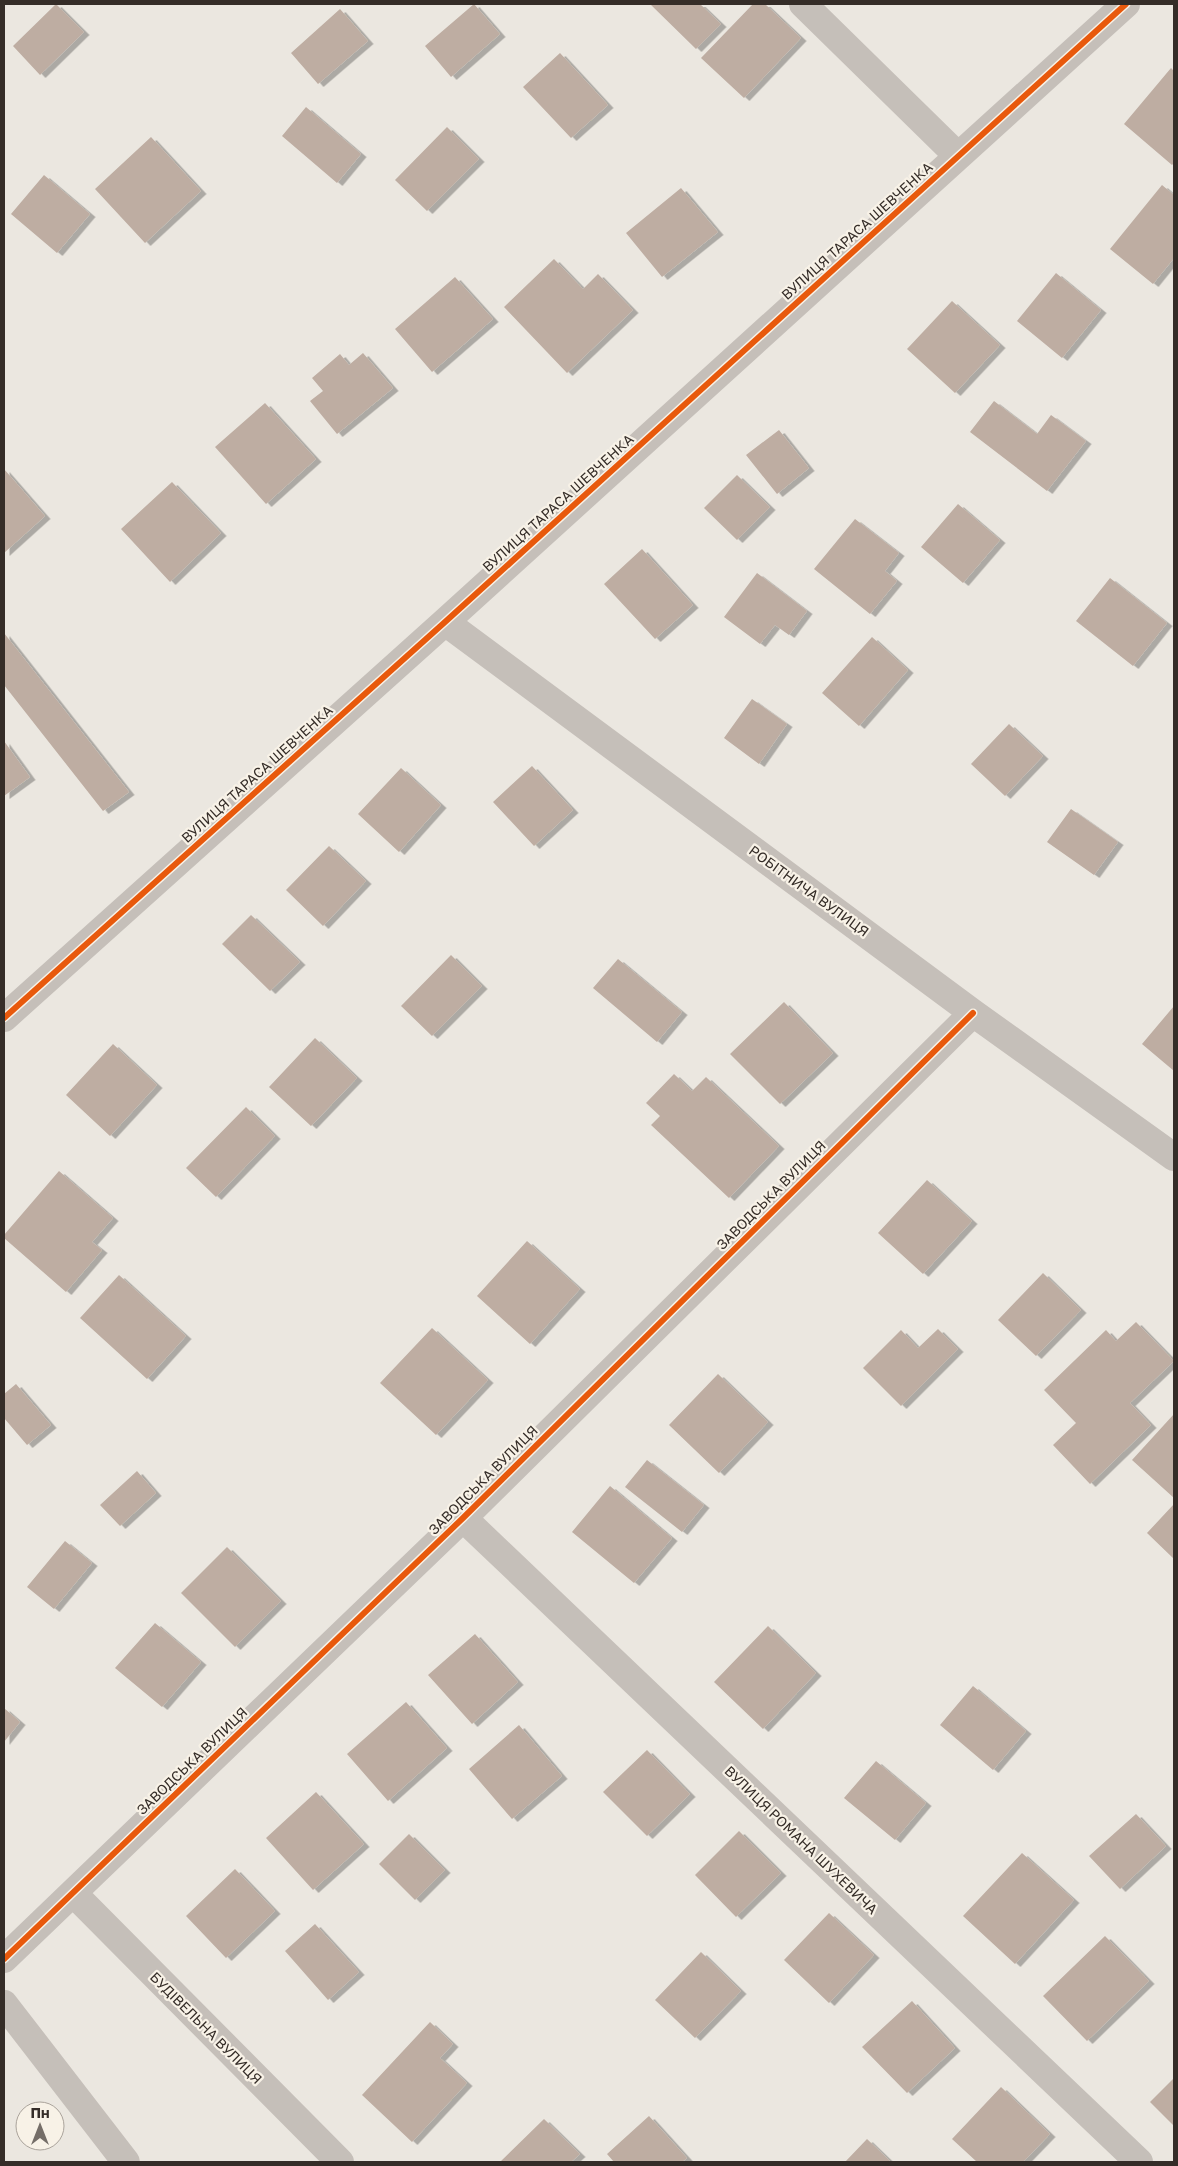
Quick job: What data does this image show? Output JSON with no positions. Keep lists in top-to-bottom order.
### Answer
{
  "streets": {
    "street": [
      "ВУЛИЦЯ ТАРАСА ШЕВЧЕНКА",
      "РОБІТНИЧА ВУЛИЦЯ",
      "ЗАВОДСЬКА ВУЛИЦЯ",
      "ВУЛИЦЯ РОМАНА ШУХЕВИЧА",
      "БУДІВЕЛЬНА ВУЛИЦЯ"
    ]
  },
  "crossings": [
    ["ВУЛИЦЯ ТАРАСА ШЕВЧЕНКА", "РОБІТНИЧА ВУЛИЦЯ"],
    ["РОБІТНИЧА ВУЛИЦЯ", "ЗАВОДСЬКА ВУЛИЦЯ"],
    ["ЗАВОДСЬКА ВУЛИЦЯ", "ВУЛИЦЯ РОМАНА ШУХЕВИЧА"],
    ["ЗАВОДСЬКА ВУЛИЦЯ", "БУДІВЕЛЬНА ВУЛИЦЯ"]
  ],
  "north": "top"
}
